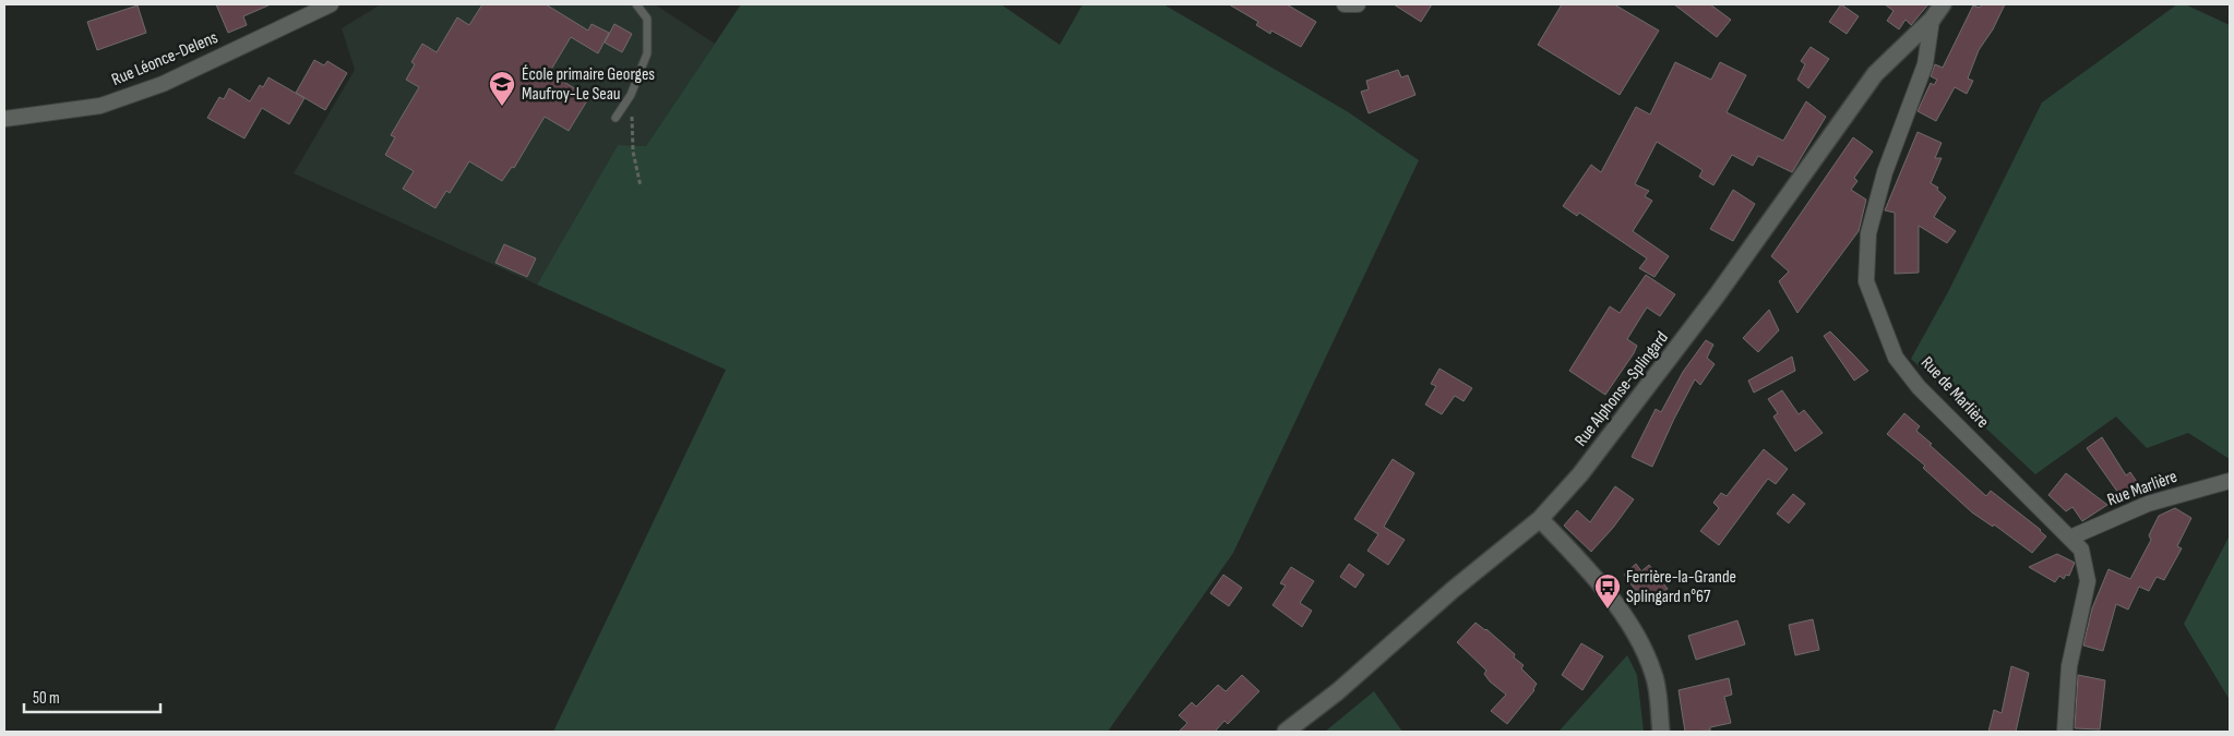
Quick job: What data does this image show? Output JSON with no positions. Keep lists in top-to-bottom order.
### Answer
{
  "streets": {
    "street": [
      "Rue Léonce-Delens",
      "Rue Alphonse-Splingard",
      "Rue de Marlière",
      "Rue Marlière"
    ]
  },
  "crossings": [
    ["Rue Alphonse-Splingard", "Rue de Marlière"],
    ["Rue de Marlière", "Rue Marlière"]
  ],
  "places": {
    "school or university": ["École primaire Georges Maufroy-Le Seau"],
    "bus stop": ["Ferrière-la-Grande Splingard n°67"]
  },
  "scale_bar": "50 m"
}
